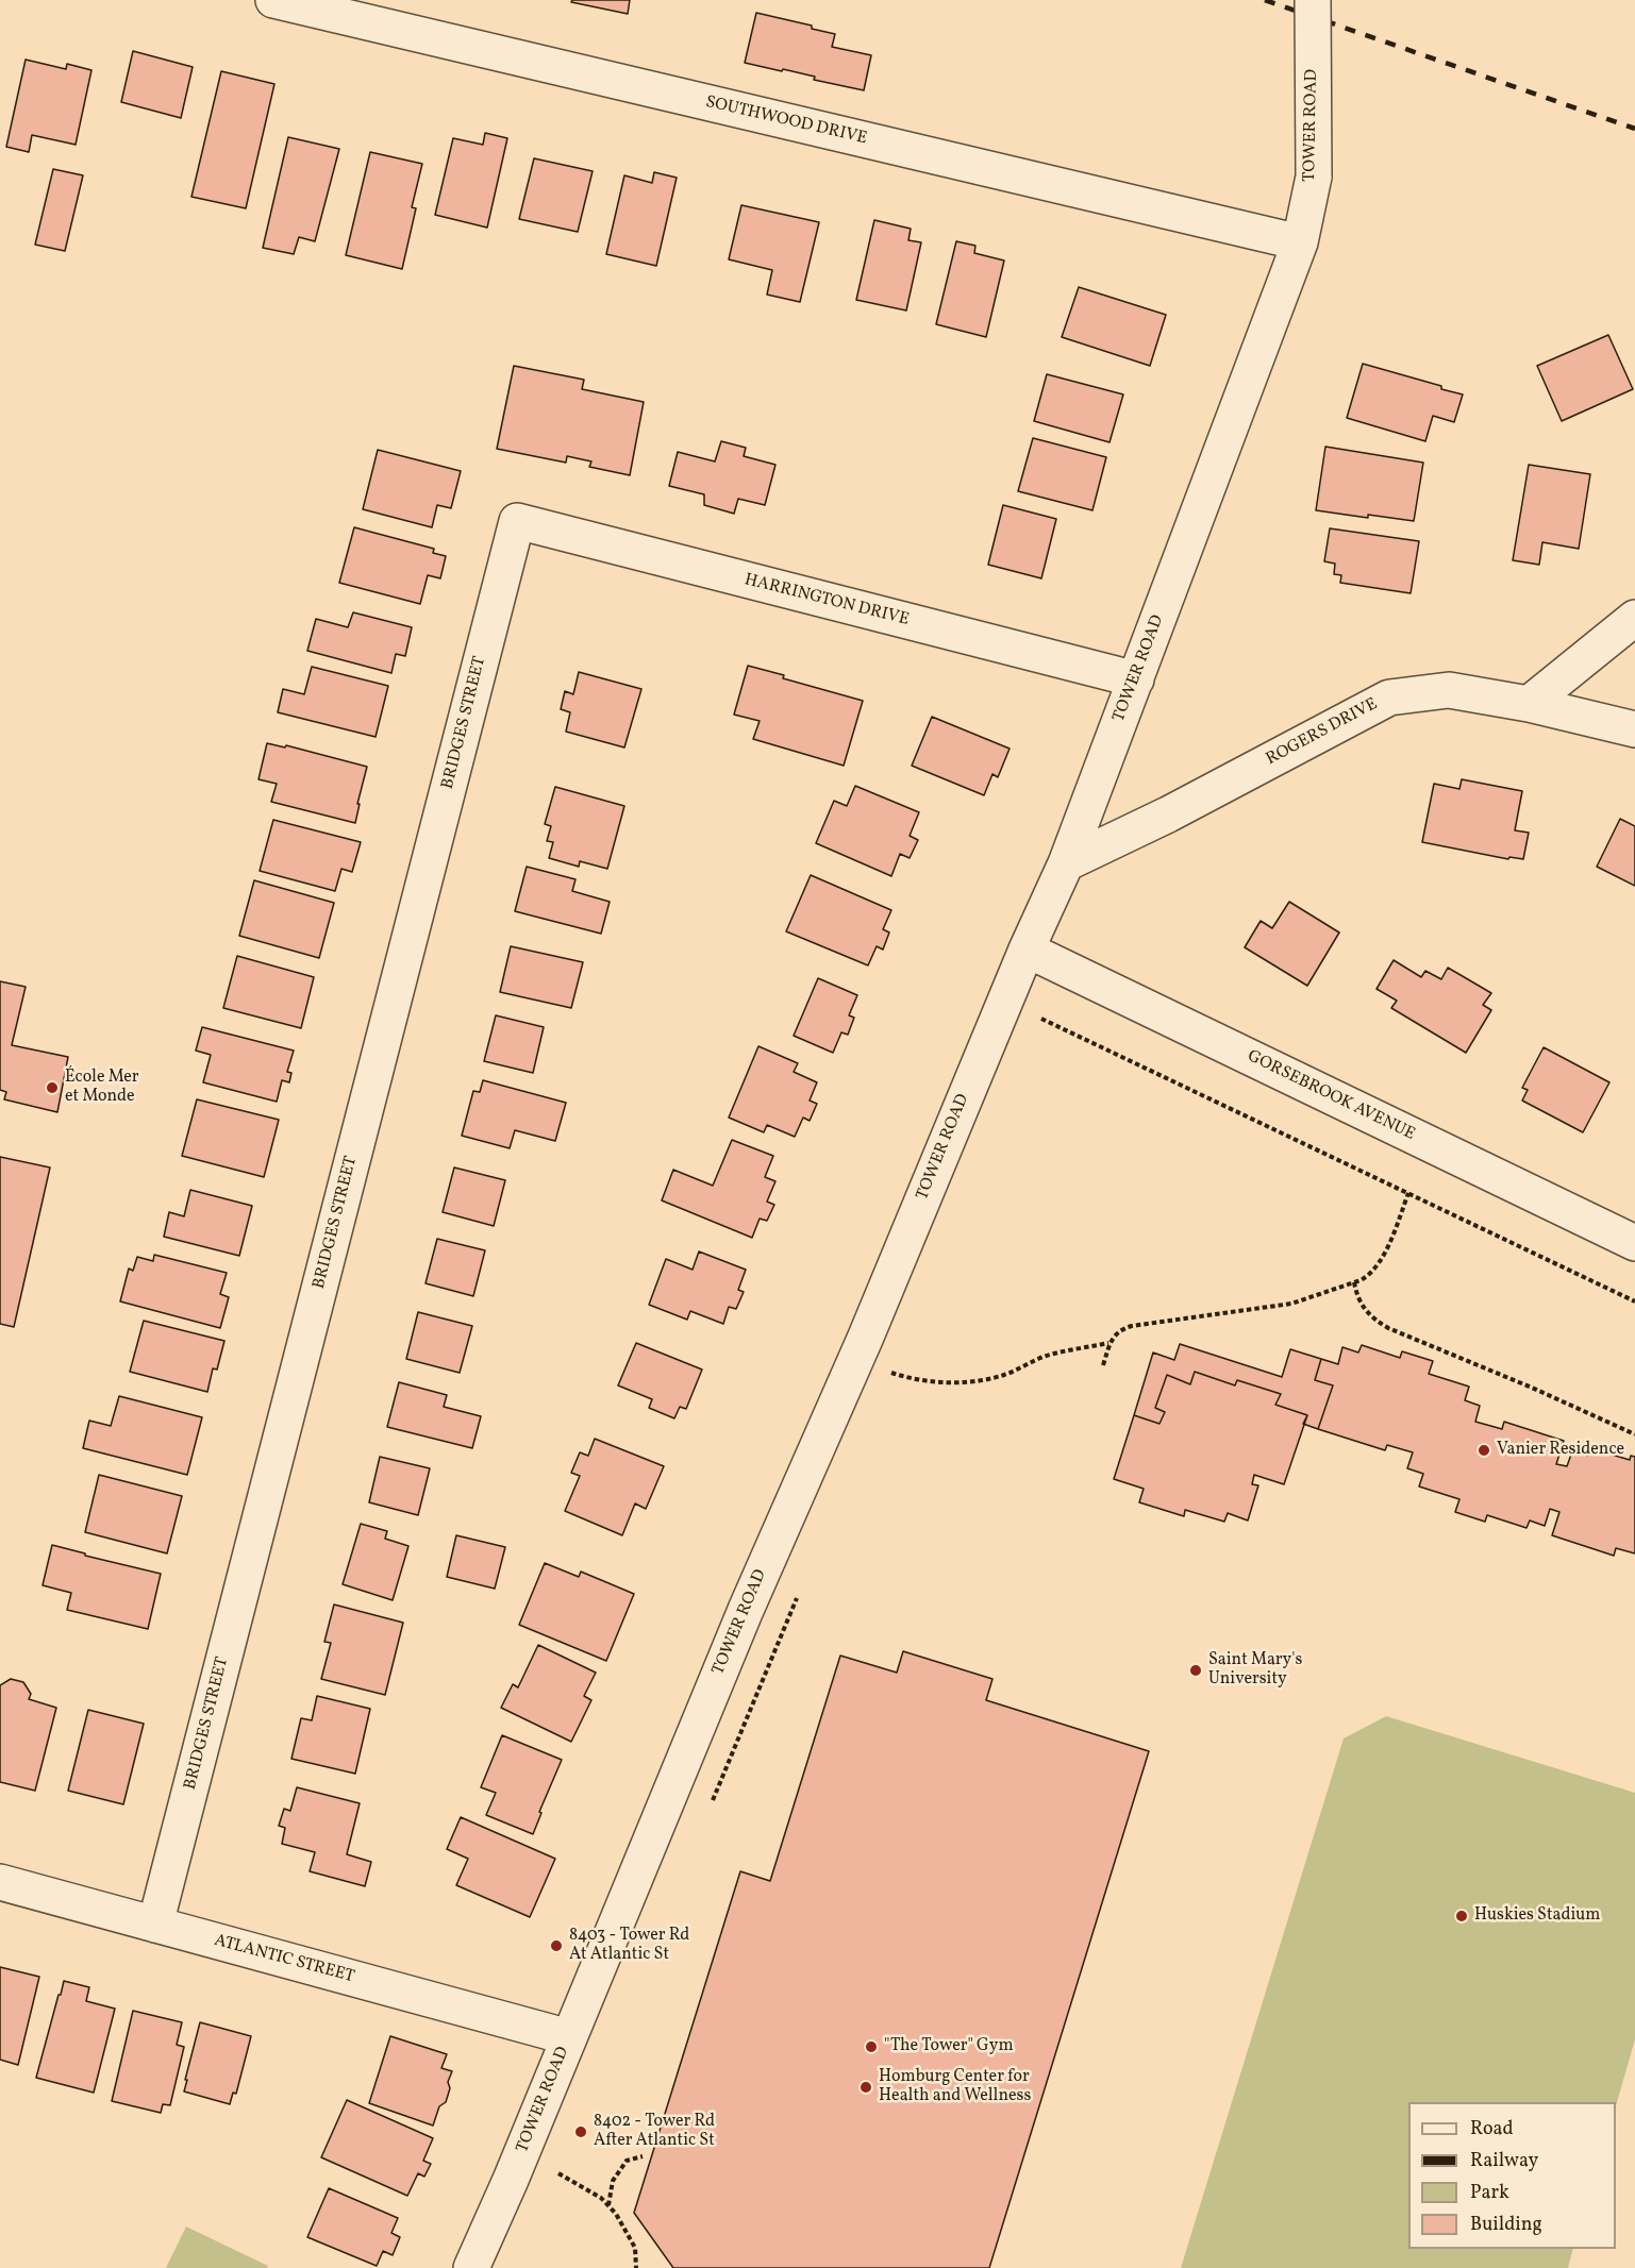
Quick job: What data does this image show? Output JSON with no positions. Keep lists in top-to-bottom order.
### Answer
{
  "streets": {
    "street": [
      "SOUTHWOOD DRIVE",
      "TOWER ROAD",
      "HARRINGTON DRIVE",
      "BRIDGES STREET",
      "ROGERS DRIVE",
      "GORSEBROOK AVENUE",
      "ATLANTIC STREET"
    ]
  },
  "crossings": [
    ["SOUTHWOOD DRIVE", "TOWER ROAD"],
    ["TOWER ROAD", "HARRINGTON DRIVE"],
    ["TOWER ROAD", "ROGERS DRIVE"],
    ["TOWER ROAD", "GORSEBROOK AVENUE"],
    ["TOWER ROAD", "ATLANTIC STREET"],
    ["HARRINGTON DRIVE", "BRIDGES STREET"],
    ["BRIDGES STREET", "ATLANTIC STREET"]
  ],
  "places": [
    "École Mer et Monde",
    "Vanier Residence",
    "Saint Mary's University",
    "Huskies Stadium",
    "8403 - Tower Rd At Atlantic St",
    "\"The Tower\" Gym",
    "Homburg Center for Health and Wellness",
    "8402 - Tower Rd After Atlantic St"
  ],
  "legend": [
    "Road",
    "Railway",
    "Park",
    "Building"
  ]
}
